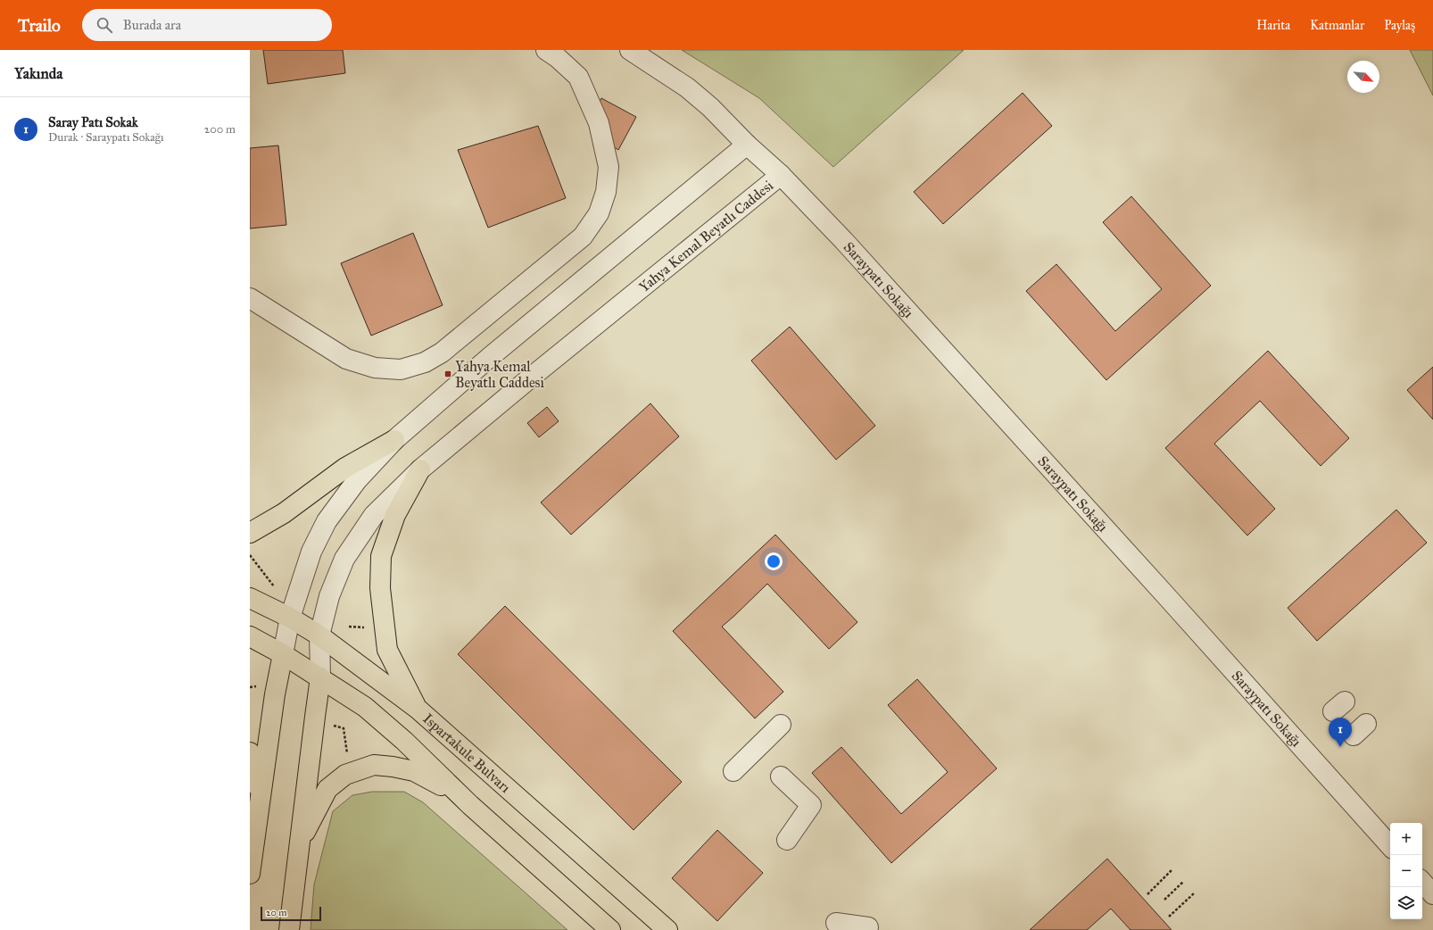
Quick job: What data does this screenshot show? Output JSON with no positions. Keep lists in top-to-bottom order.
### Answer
{
  "streets": {
    "main road": ["Ispartakule Bulvarı"],
    "street": ["Yahya Kemal Beyatlı Caddesi", "Saraypatı Sokağı"]
  },
  "crossings": [
    ["Yahya Kemal Beyatlı Caddesi", "Saraypatı Sokağı"],
    ["Yahya Kemal Beyatlı Caddesi", "Ispartakule Bulvarı"]
  ],
  "places": {
    "transit": ["Yahya Kemal Beyatlı Caddesi"]
  },
  "scale_bar": "20 m",
  "north": "bottom right",
  "page": {
    "header": "Trailo",
    "search": "Burada ara",
    "nav": ["Harita", "Katmanlar", "Paylaş"],
    "heading": "Yakında",
    "list": [
      {
        "mark": "1",
        "name": "Saray Patı Sokak",
        "note": "Durak · Saraypatı Sokağı",
        "value": "200 m"
      }
    ],
    "pins": "1",
    "map_buttons": ["+", "−"],
    "scale": "20 m"
  }
}
